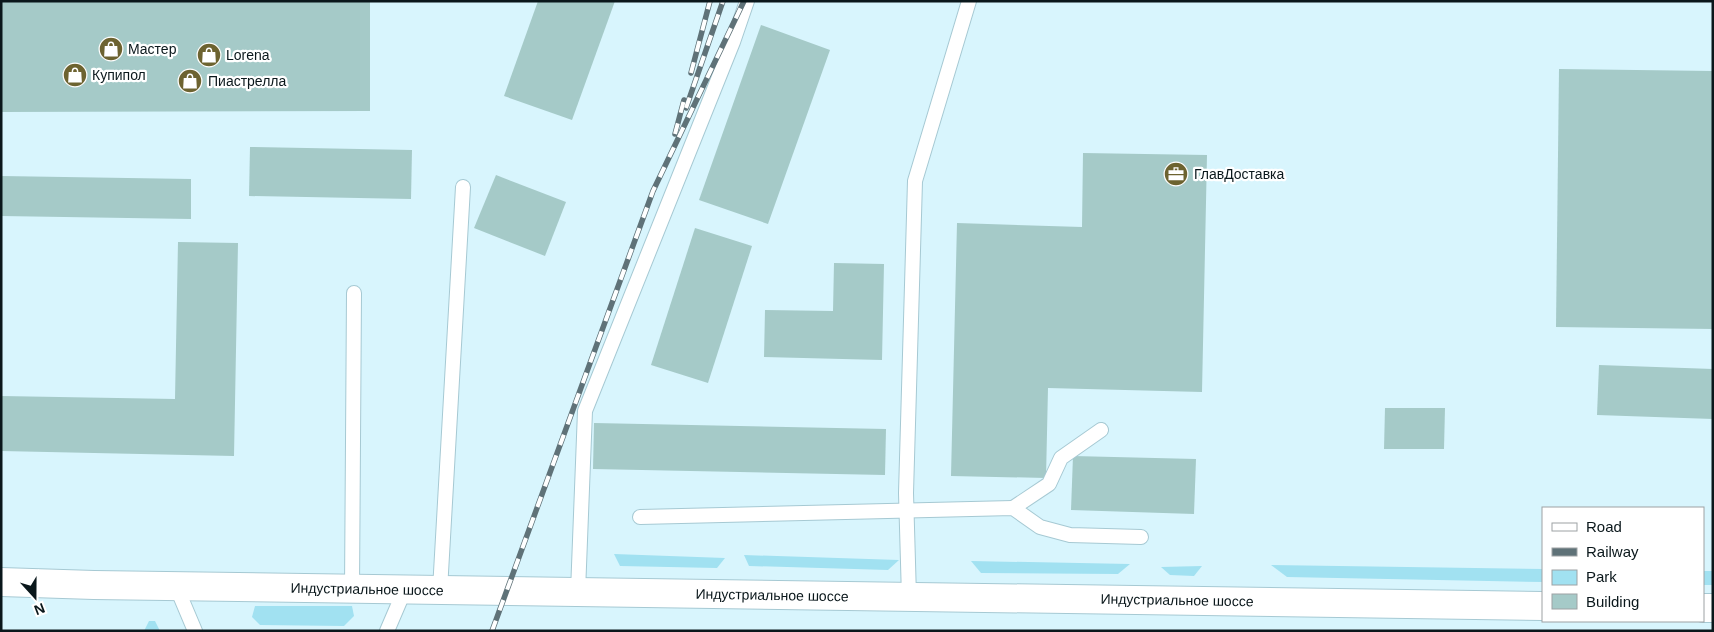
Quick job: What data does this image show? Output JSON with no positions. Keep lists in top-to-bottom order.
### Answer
{
  "streets": {
    "street": ["Индустриальное шоссе"]
  },
  "places": {
    "shop": [
      "Мастер",
      "Lorena",
      "Купипол",
      "Пиастрелла"
    ],
    "office": ["ГлавДоставка"]
  },
  "legend": [
    "Road",
    "Railway",
    "Park",
    "Building"
  ],
  "north": "bottom"
}
